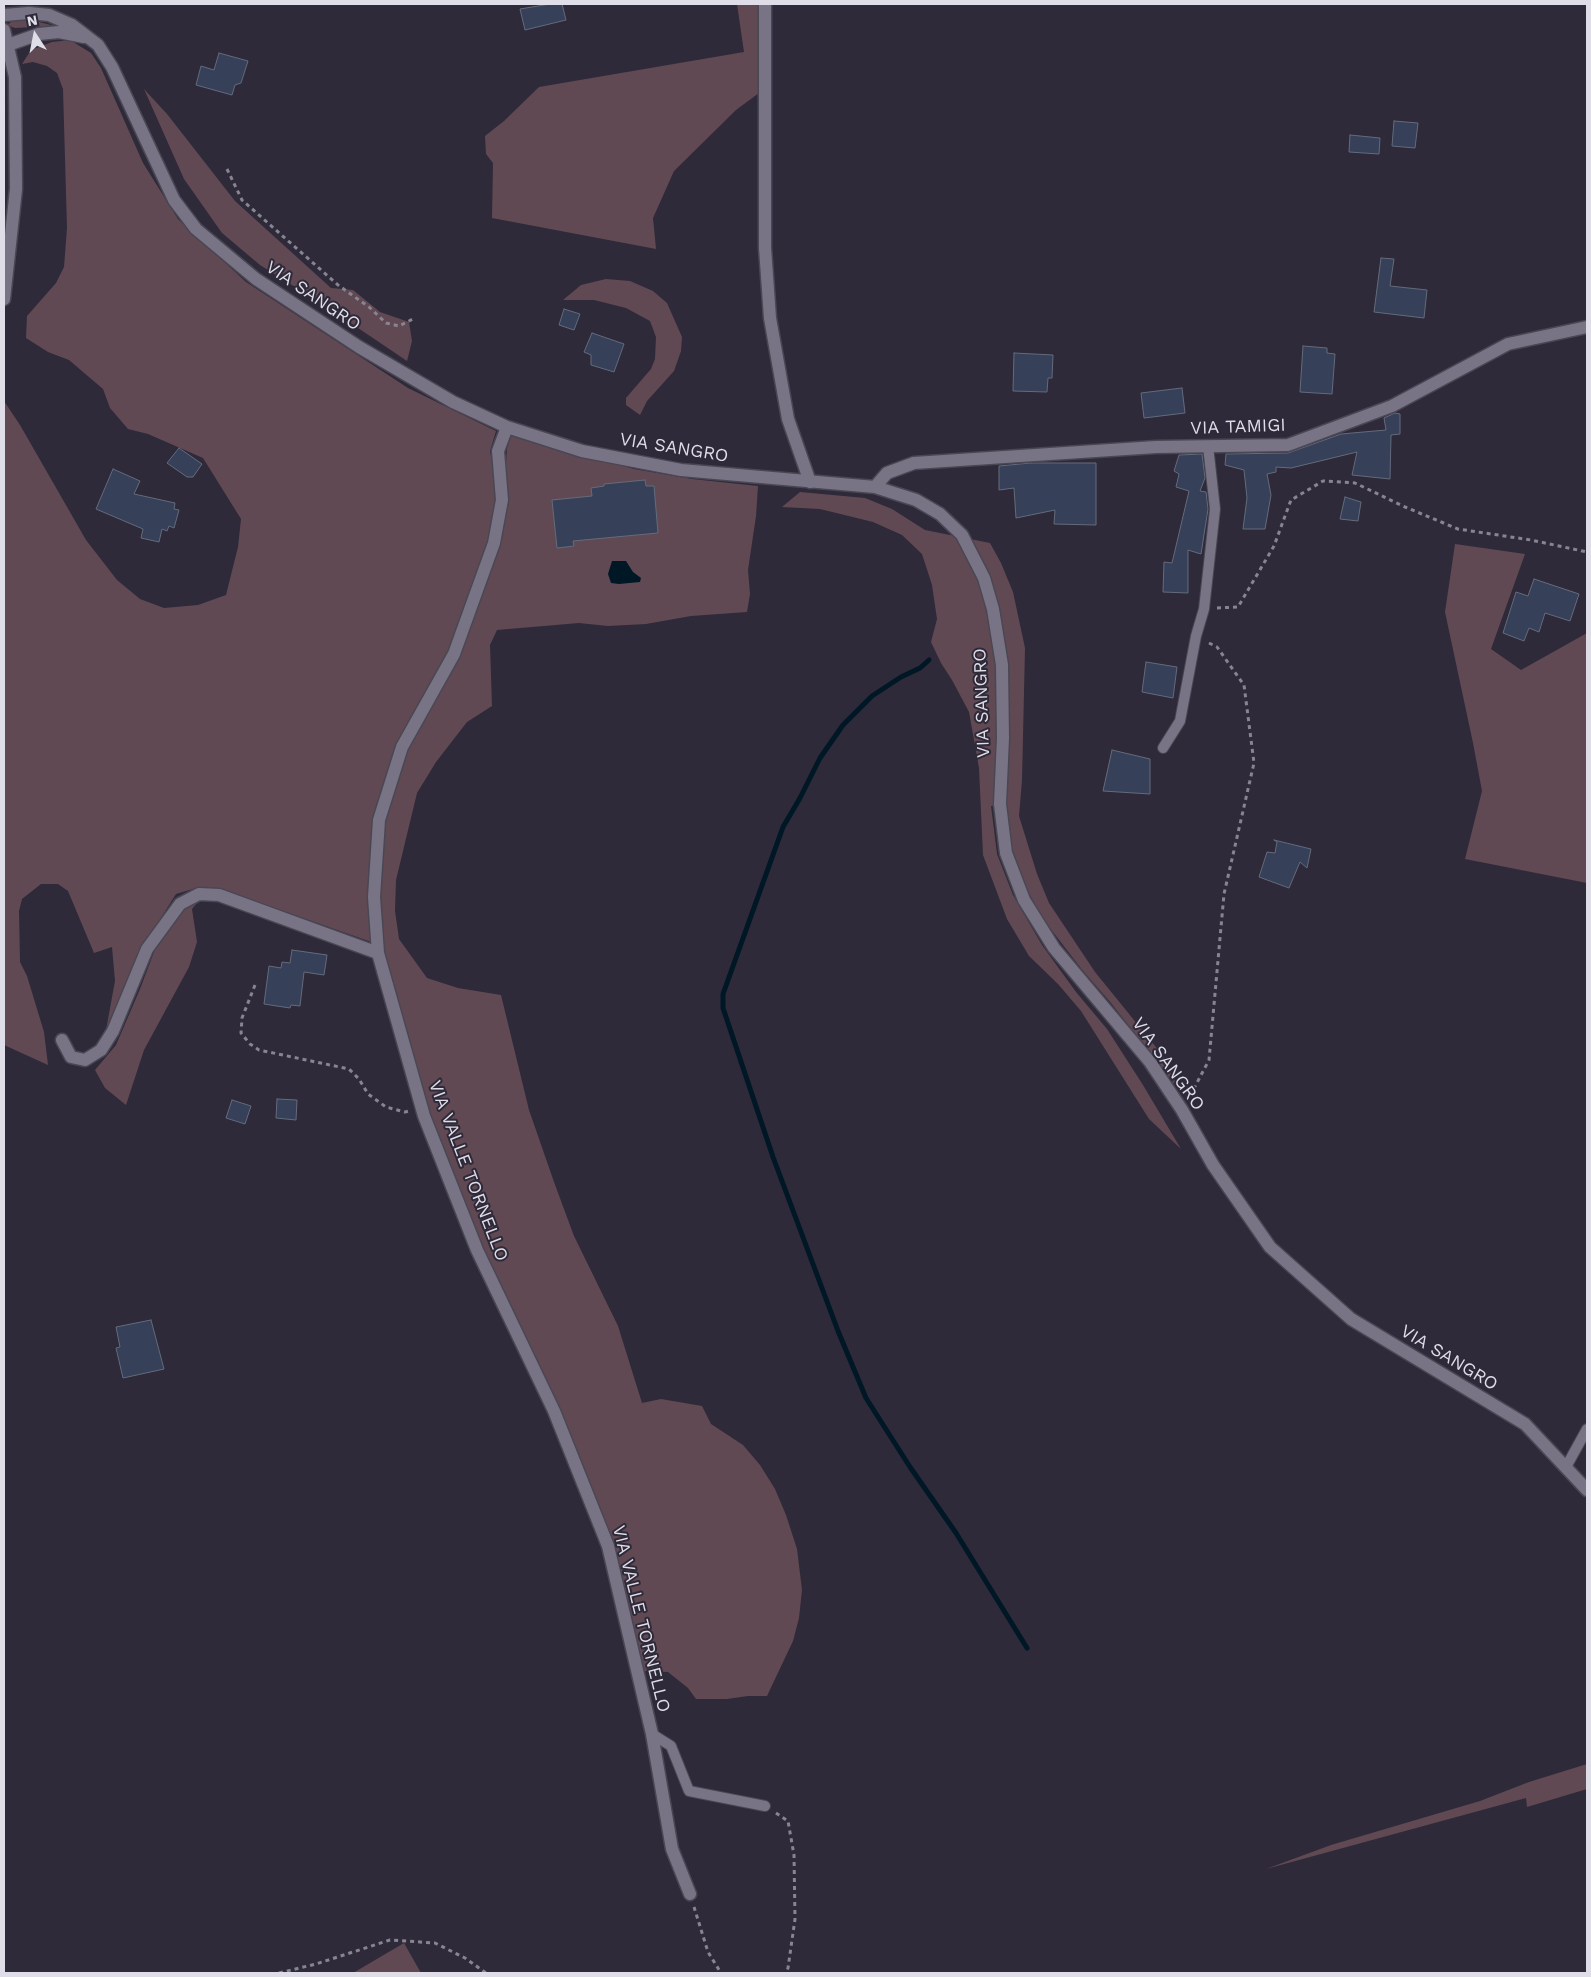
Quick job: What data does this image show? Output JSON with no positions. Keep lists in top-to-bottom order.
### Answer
{
  "streets": {
    "street": ["VIA SANGRO", "VIA TAMIGI", "VIA VALLE TORNELLO"]
  },
  "crossings": [
    ["VIA SANGRO", "VIA TAMIGI"],
    ["VIA SANGRO", "VIA VALLE TORNELLO"]
  ],
  "north": "top"
}
